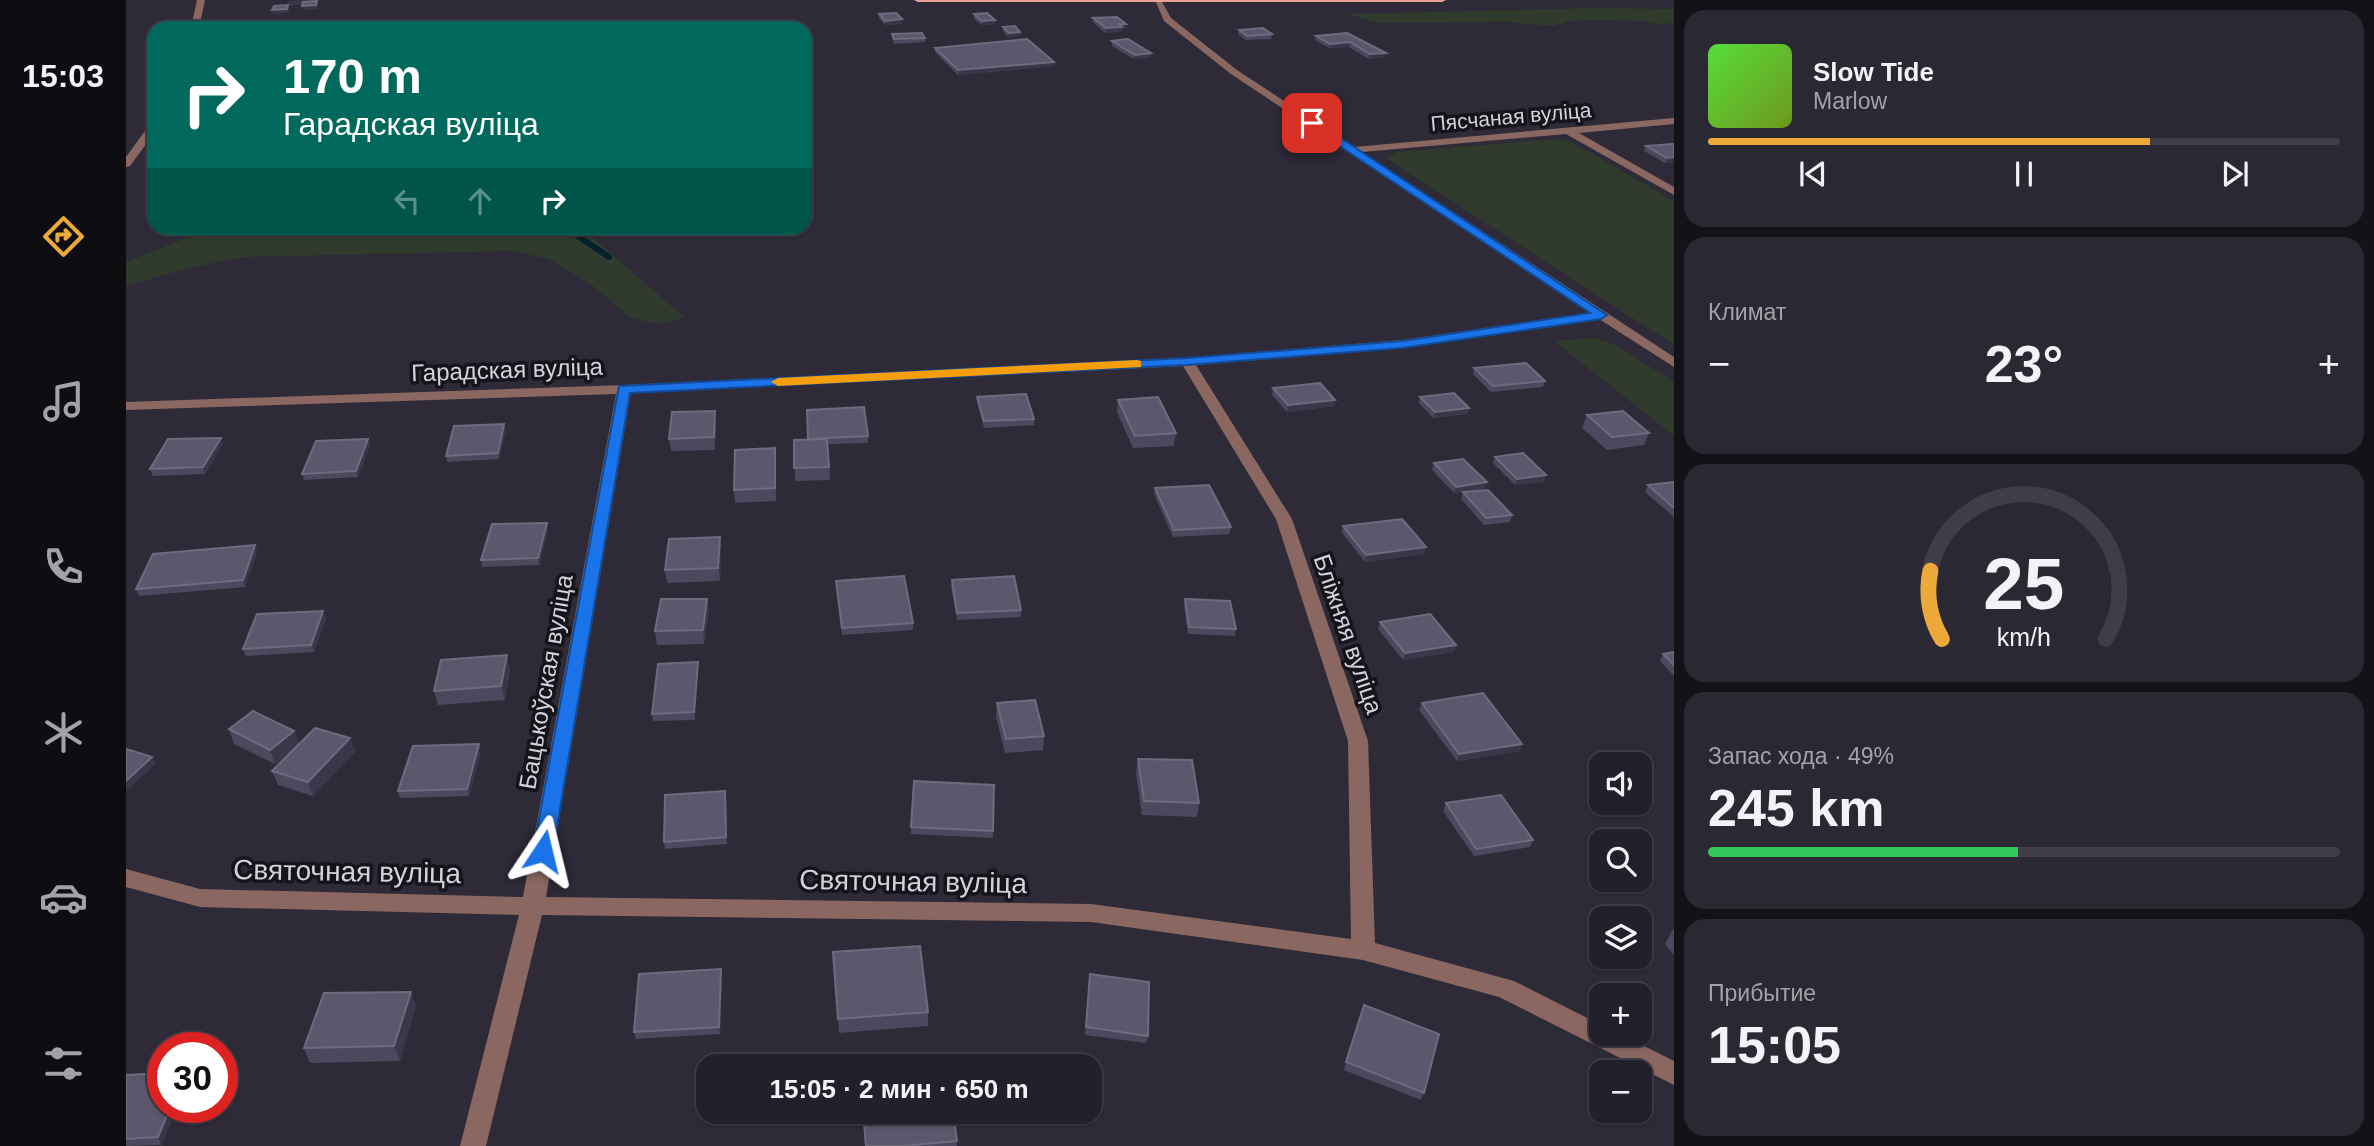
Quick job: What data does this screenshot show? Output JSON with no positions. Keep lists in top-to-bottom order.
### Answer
{
  "streets": {
    "street": [
      "Пясчаная вуліца",
      "Гарадская вуліца",
      "Бліжняя вуліца",
      "Бацькоўская вуліца",
      "Святочная вуліца"
    ]
  },
  "crossings": [
    ["Гарадская вуліца", "Бліжняя вуліца"],
    ["Гарадская вуліца", "Бацькоўская вуліца"],
    ["Бліжняя вуліца", "Святочная вуліца"],
    ["Бацькоўская вуліца", "Святочная вуліца"]
  ],
  "page": {
    "tabs": "15:03",
    "turn": ["170 m", "Гарадская вуліца"],
    "song": ["Slow Tide", "Marlow"],
    "tile": [
      "Климат",
      ["Запас хода · 49%", "245 km"],
      ["Прибытие", "15:05"]
    ],
    "heat": ["−", "23°", "+"],
    "map_buttons": ["+", "−"],
    "limit": "30",
    "trip": "15:05 · 2 мин · 650 m",
    "gauge": ["25", "km/h"]
  }
}
